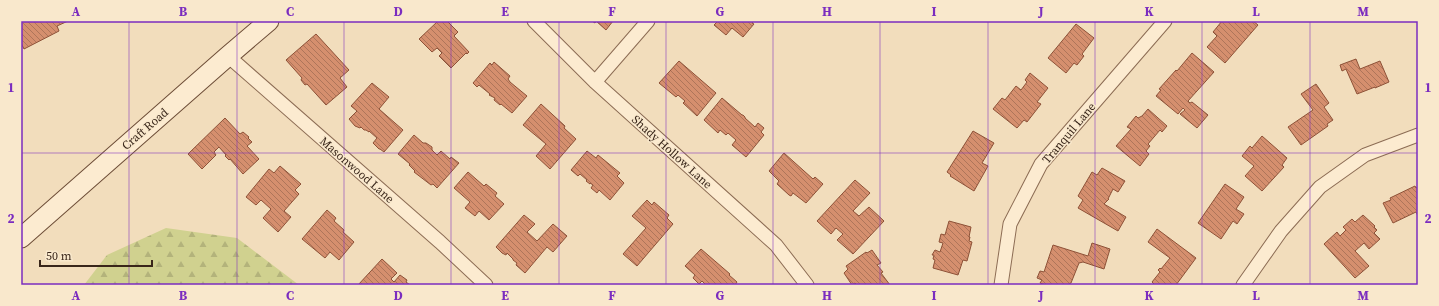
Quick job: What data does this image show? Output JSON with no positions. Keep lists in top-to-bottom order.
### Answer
{
  "streets": {
    "street": [
      "Craft Road",
      "Tranquil Lane",
      "Shady Hollow Lane",
      "Masonwood Lane"
    ]
  },
  "crossings": [
    ["Craft Road", "Masonwood Lane"]
  ],
  "scale_bar": "50 m",
  "grid": {
    "columns": [
      "A",
      "B",
      "C",
      "D",
      "E",
      "F",
      "G",
      "H",
      "I",
      "J",
      "K",
      "L",
      "M"
    ],
    "rows": ["1", "2"]
  }
}
